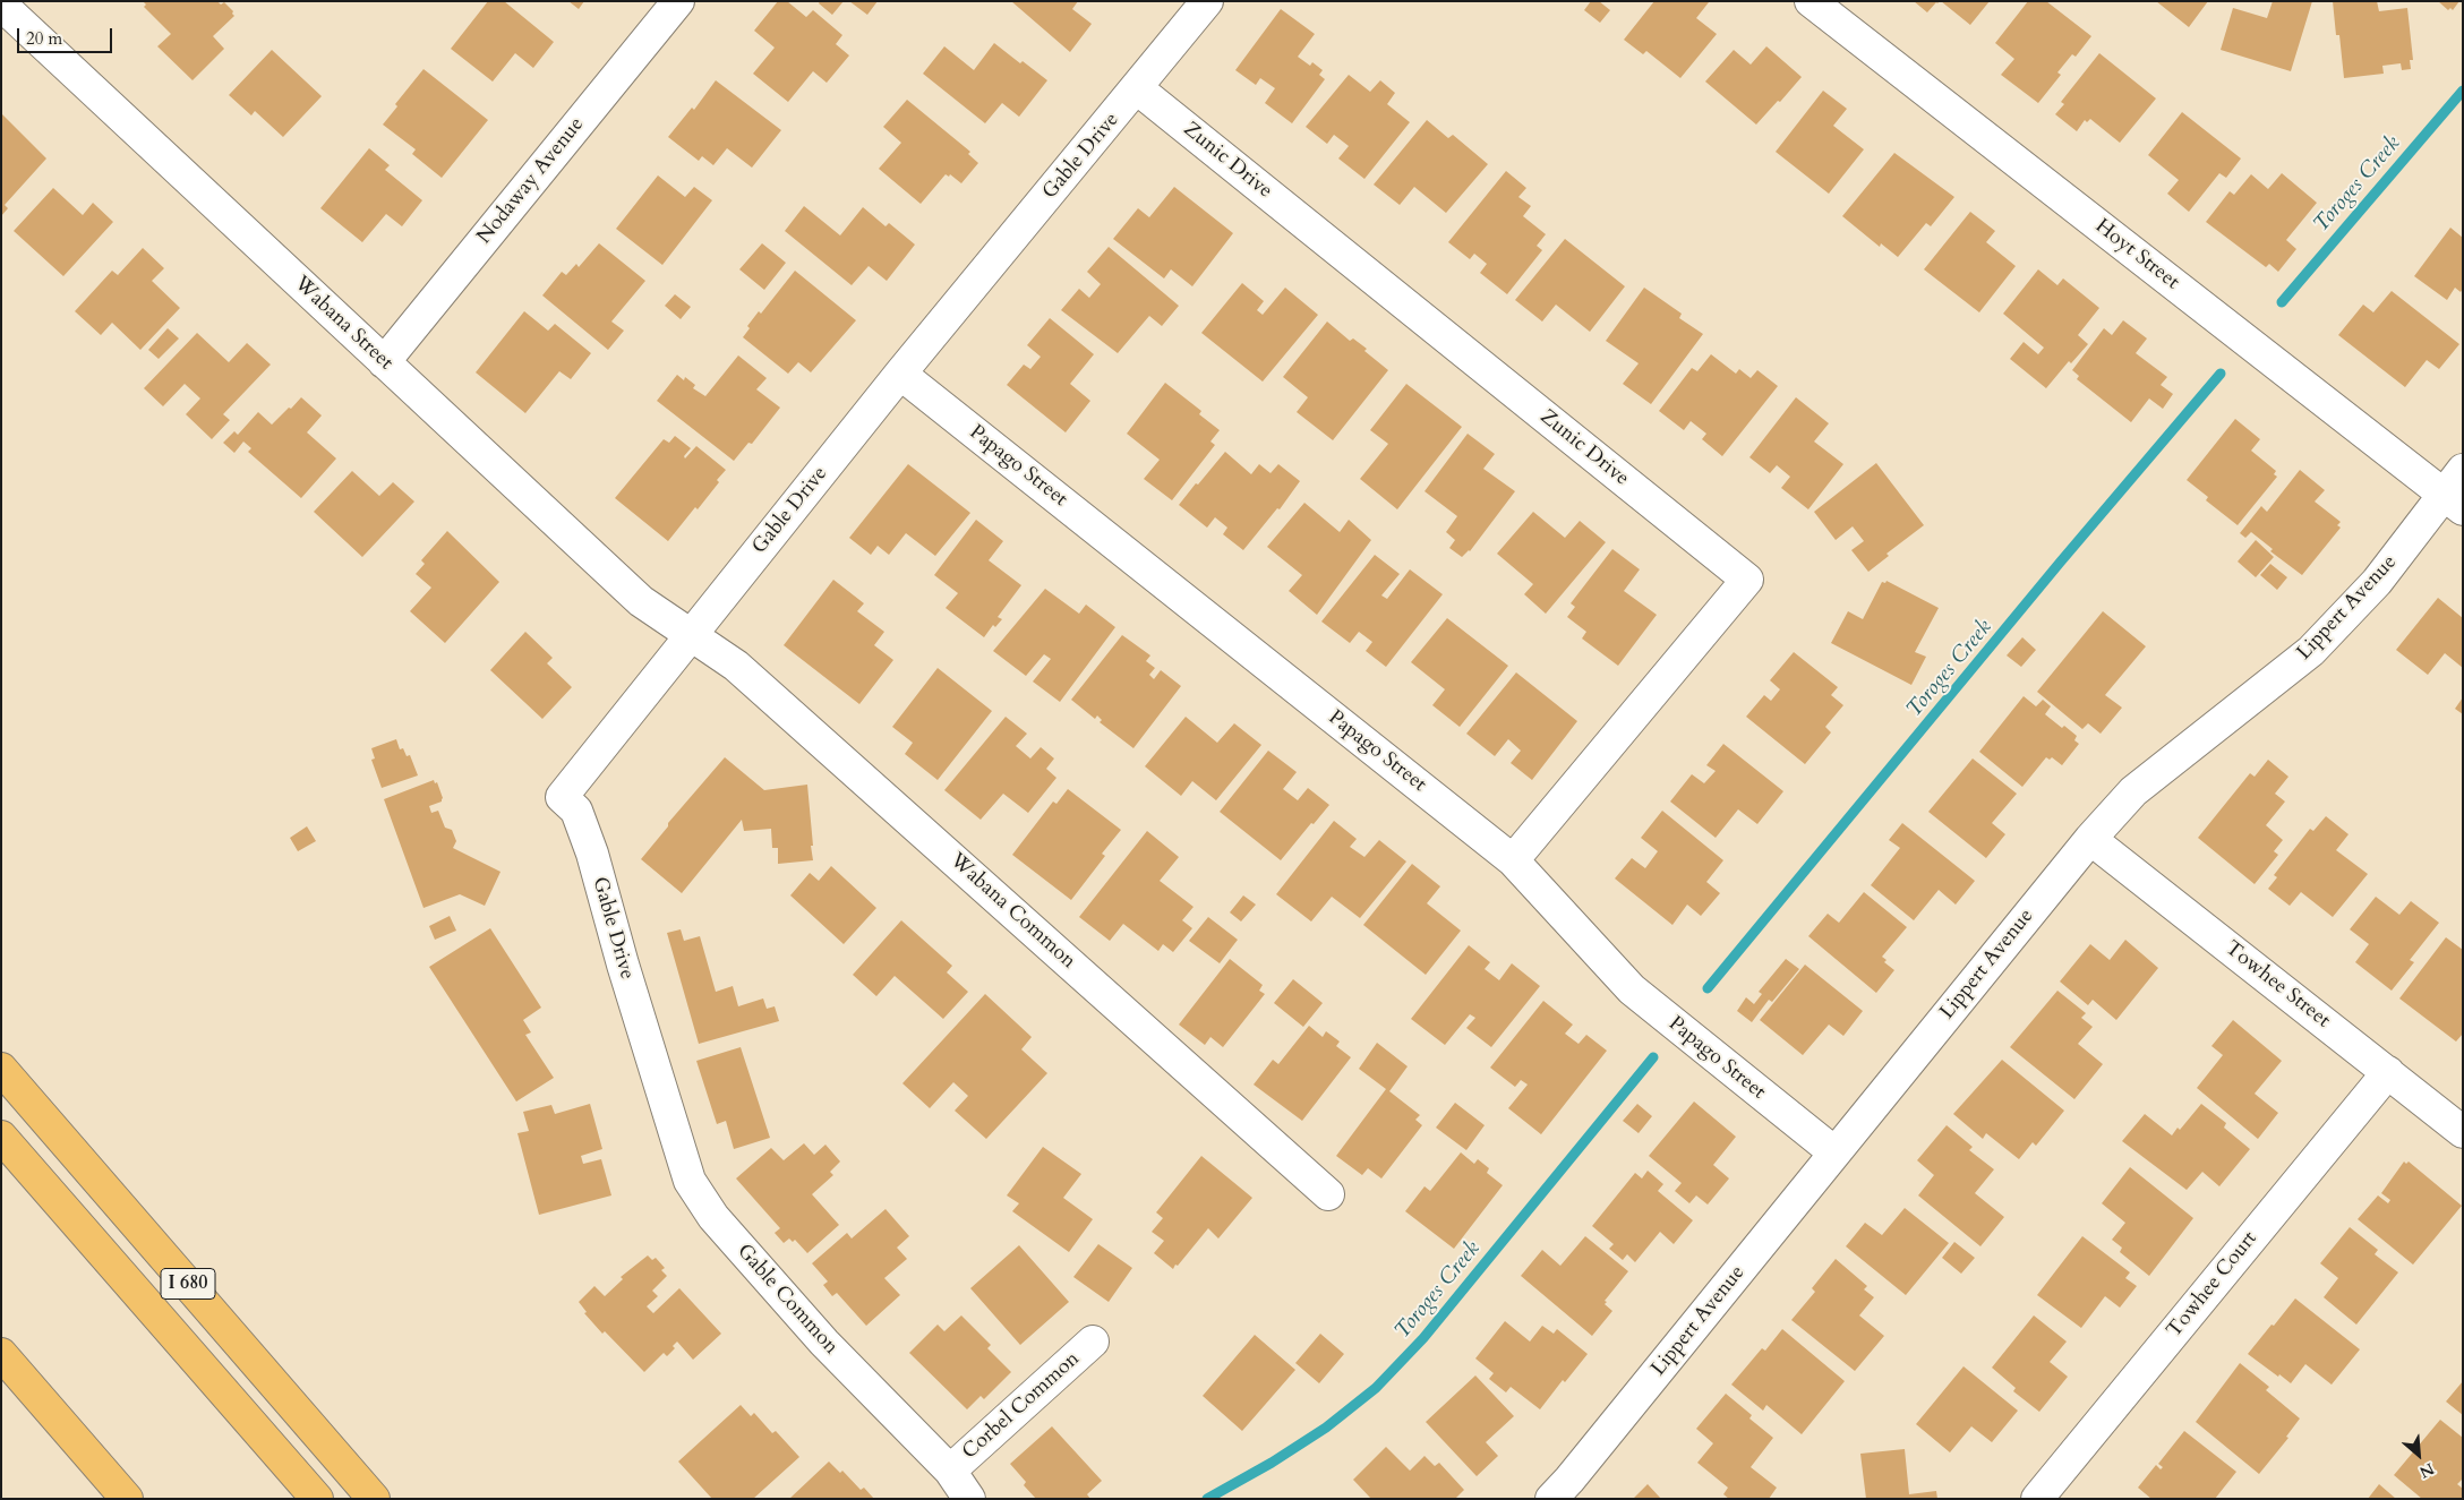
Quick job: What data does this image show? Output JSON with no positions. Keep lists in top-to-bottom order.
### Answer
{
  "streets": {
    "highway": ["I 680"],
    "street": [
      "Gable Drive",
      "Zunic Drive",
      "Nodaway Avenue",
      "Hoyt Street",
      "Wabana Street",
      "Papago Street",
      "Lippert Avenue",
      "Wabana Common",
      "Towhee Street",
      "Towhee Court",
      "Gable Common",
      "Corbel Common"
    ]
  },
  "crossings": [
    ["Gable Drive", "Zunic Drive"],
    ["Gable Drive", "Wabana Street"],
    ["Gable Drive", "Papago Street"],
    ["Gable Drive", "Wabana Common"],
    ["Gable Drive", "Gable Common"],
    ["Zunic Drive", "Papago Street"],
    ["Nodaway Avenue", "Wabana Street"],
    ["Hoyt Street", "Lippert Avenue"],
    ["Wabana Street", "Wabana Common"],
    ["Papago Street", "Lippert Avenue"],
    ["Lippert Avenue", "Towhee Street"],
    ["Towhee Street", "Towhee Court"],
    ["Gable Common", "Corbel Common"]
  ],
  "water": ["Toroges Creek"],
  "scale_bar": "20 m",
  "north": "bottom right"
}
